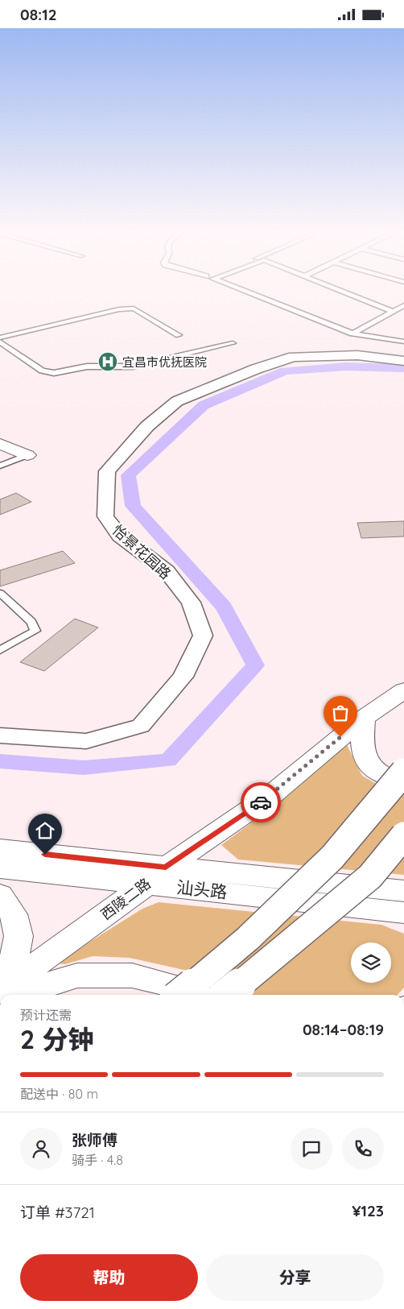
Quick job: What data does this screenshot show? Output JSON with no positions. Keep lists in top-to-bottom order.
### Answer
{
  "streets": {
    "main road": ["汕头路", "西陵二路"],
    "street": ["怡景花园路"]
  },
  "crossings": [
    ["汕头路", "西陵二路"]
  ],
  "places": {
    "hospital": ["宜昌市优抚医院"]
  },
  "page": {
    "status": "08:12",
    "heading": ["2 分钟", "预计还需", "08:14–08:19"],
    "panel": [
      "张师傅",
      "骑手 · 4.8",
      "订单 #3721",
      "¥123"
    ],
    "bar": "配送中 · 80 m",
    "buttons": ["帮助", "分享"]
  }
}
